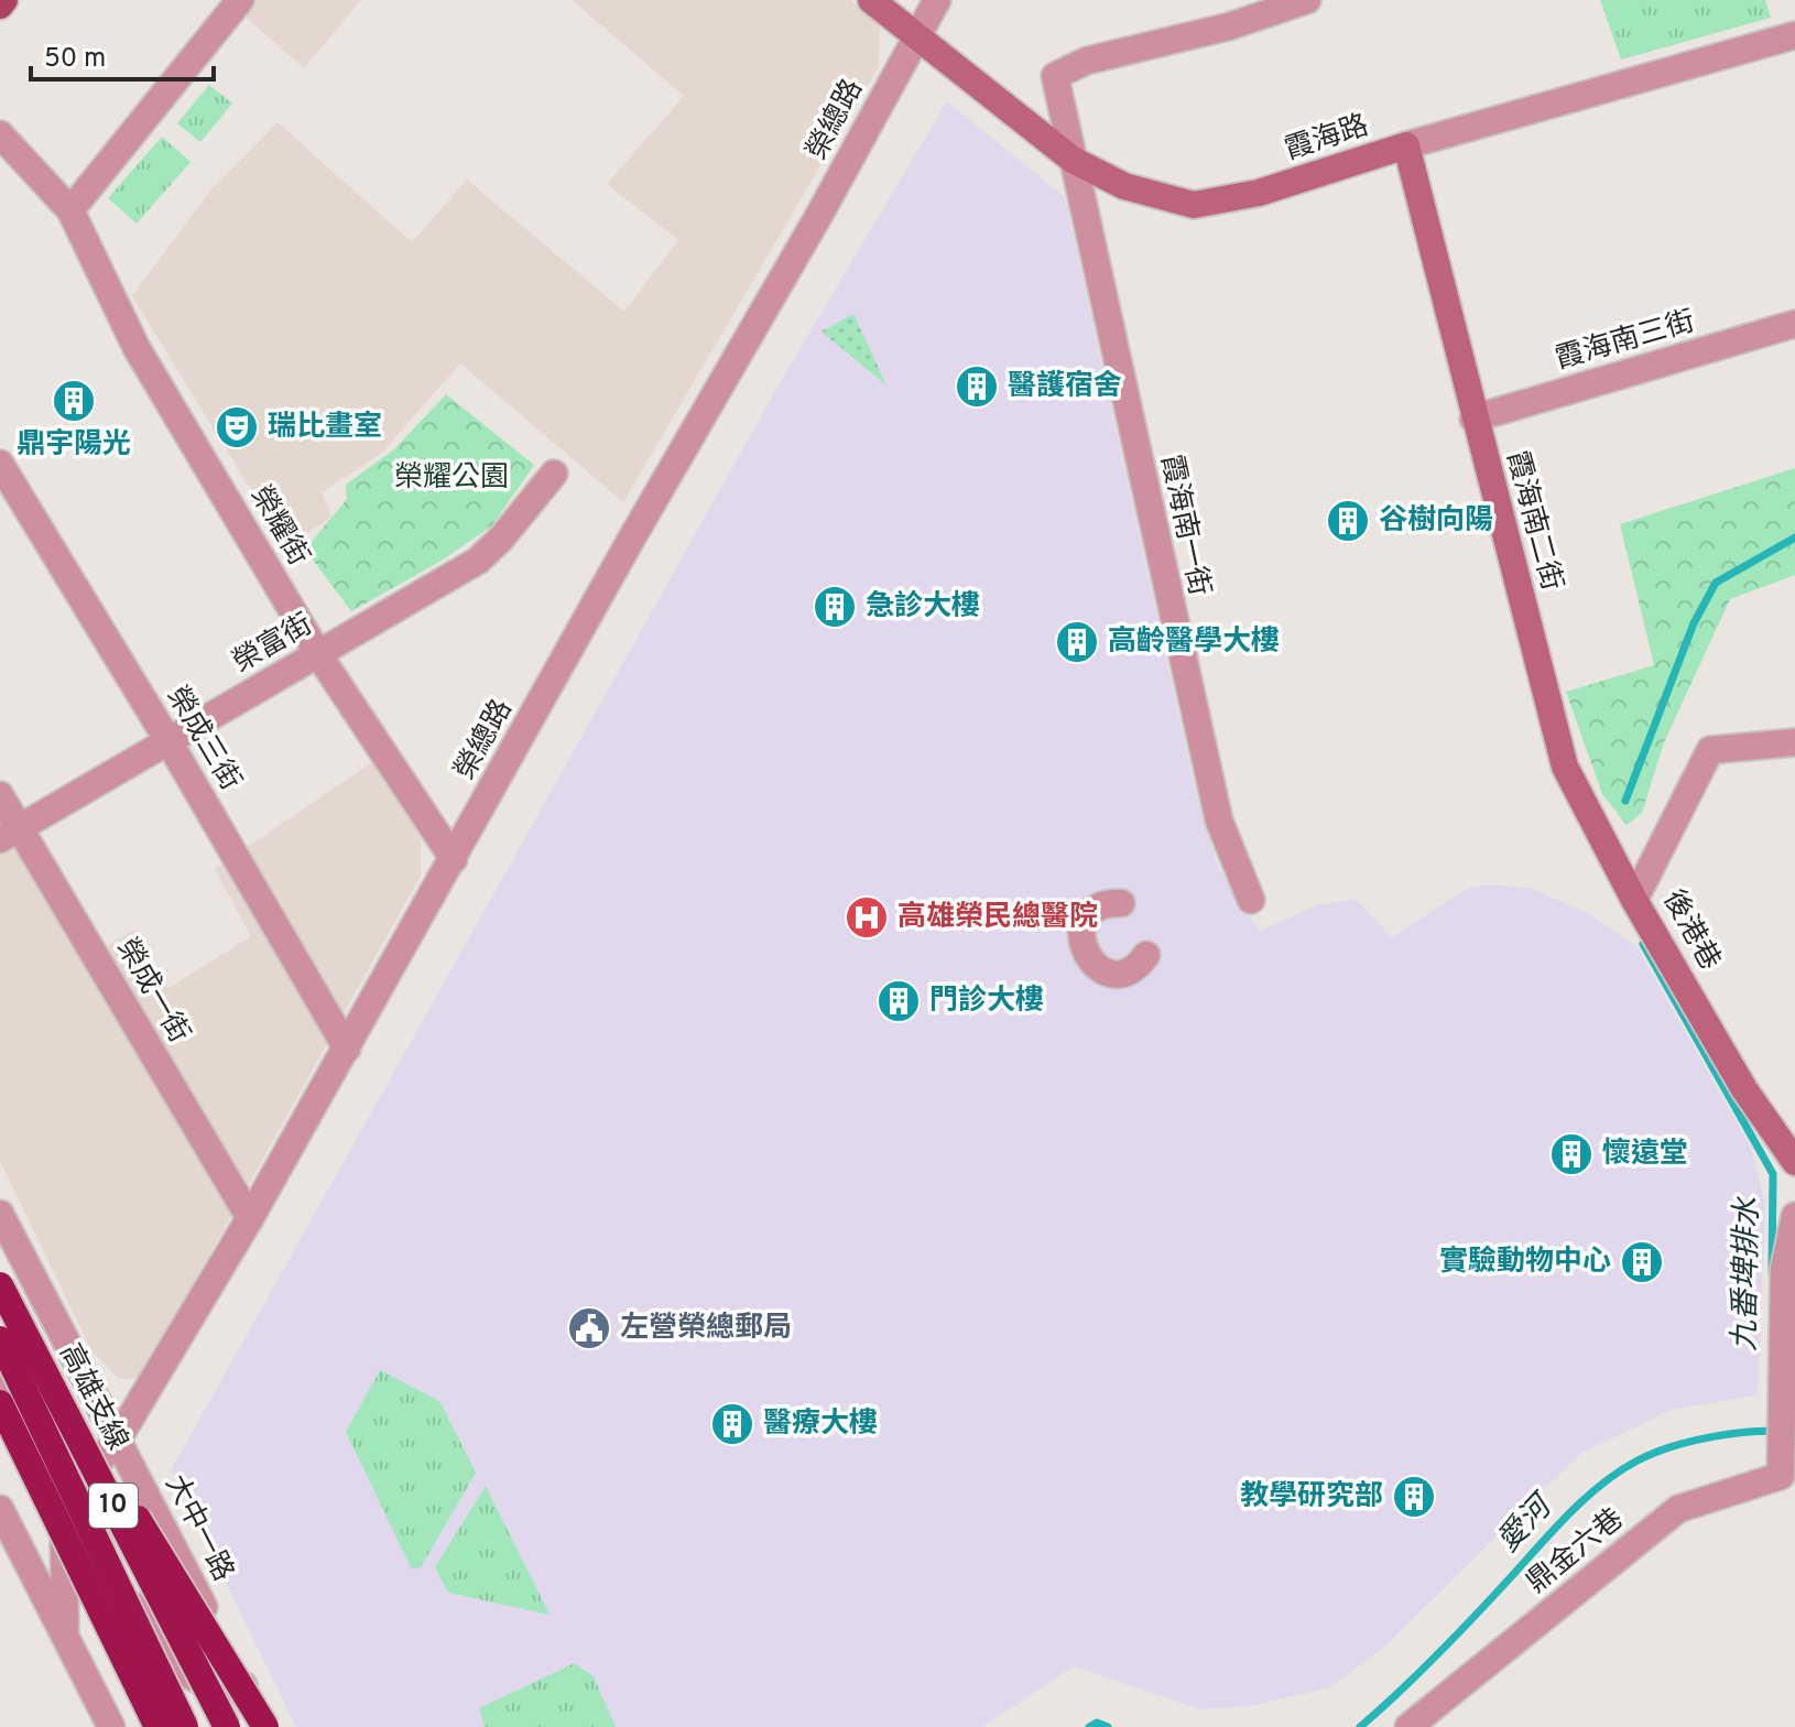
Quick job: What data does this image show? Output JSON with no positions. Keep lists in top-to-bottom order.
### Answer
{
  "streets": {
    "highway": ["高雄支線", "10"],
    "street": [
      "榮總路",
      "霞海路",
      "霞海南三街",
      "霞海南二街",
      "霞海南一街",
      "榮耀街",
      "榮富街",
      "榮成三街",
      "後港巷",
      "榮成一街",
      "大中一路",
      "鼎金六巷"
    ]
  },
  "crossings": [
    ["榮總路", "霞海路"],
    ["榮總路", "榮耀街"],
    ["榮總路", "榮成三街"],
    ["榮總路", "榮成一街"],
    ["榮總路", "大中一路"],
    ["霞海路", "霞海南二街"],
    ["霞海路", "霞海南一街"],
    ["霞海南三街", "霞海南二街"],
    ["霞海南二街", "後港巷"],
    ["榮耀街", "榮富街"],
    ["榮富街", "榮成三街"],
    ["榮富街", "榮成一街"]
  ],
  "water": ["九番埤排水", "愛河"],
  "parks": ["榮耀公園"],
  "places": {
    "building": [
      "醫護宿舍",
      "鼎宇陽光",
      "谷樹向陽",
      "急診大樓",
      "高齡醫學大樓",
      "門診大樓",
      "懷遠堂",
      "實驗動物中心",
      "醫療大樓",
      "教學研究部"
    ],
    "theatre": ["瑞比畫室"],
    "hospital": ["高雄榮民總醫院"],
    "public building": ["左營榮總郵局"]
  },
  "scale_bar": "50 m"
}
